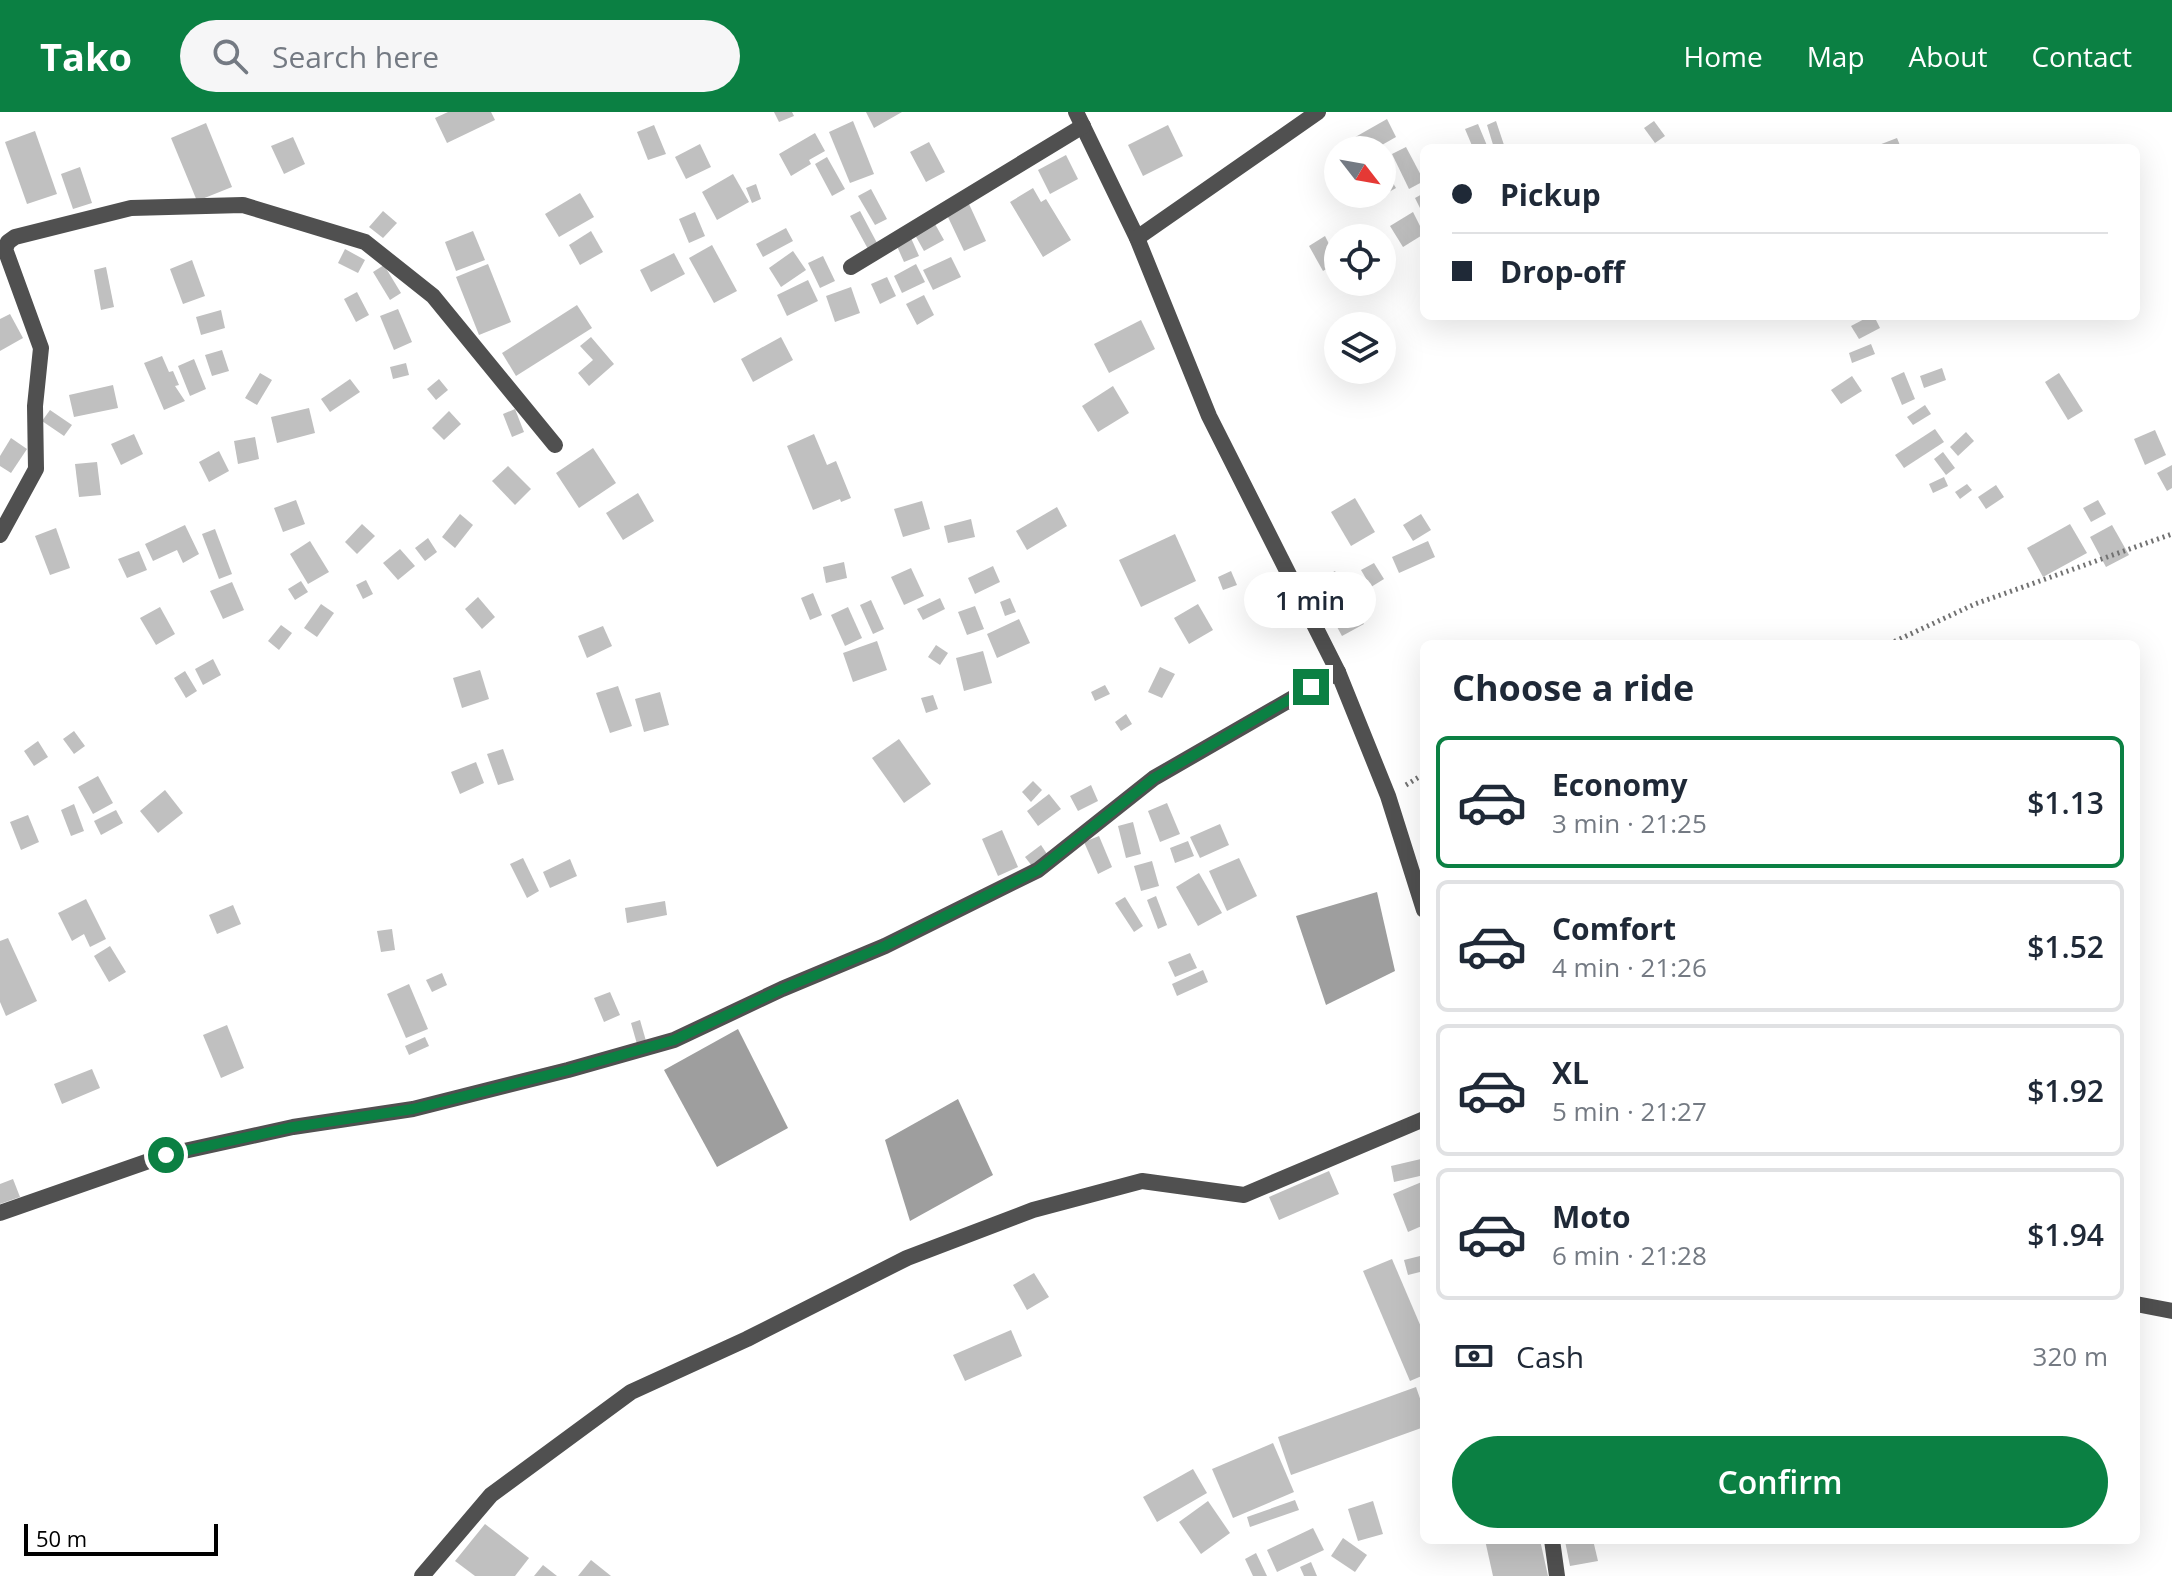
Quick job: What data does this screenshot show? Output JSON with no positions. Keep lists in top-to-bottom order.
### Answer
{
  "scale_bar": "50 m",
  "north": "bottom right",
  "page": {
    "header": "Tako",
    "search": "Search here",
    "nav": [
      "Home",
      "Map",
      "About",
      "Contact"
    ],
    "banner": ["Pickup", "Drop-off"],
    "bubble": "1 min",
    "heading": "Choose a ride",
    "list": [
      {
        "name": "Economy",
        "note": "3 min · 21:25",
        "value": "$1.13"
      },
      {
        "name": "Comfort",
        "note": "4 min · 21:26",
        "value": "$1.52"
      },
      {
        "name": "XL",
        "note": "5 min · 21:27",
        "value": "$1.92"
      },
      {
        "name": "Moto",
        "note": "6 min · 21:28",
        "value": "$1.94"
      }
    ],
    "pay": ["Cash", "320 m"],
    "buttons": "Confirm",
    "scale": "50 m"
  }
}
